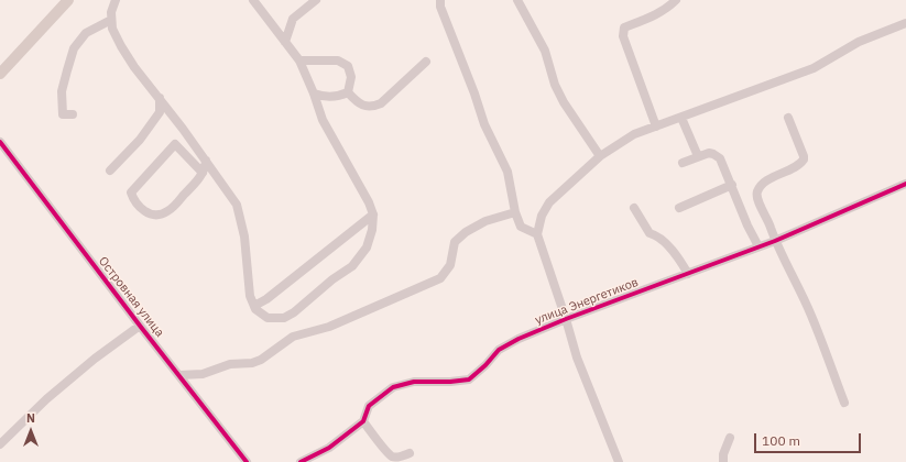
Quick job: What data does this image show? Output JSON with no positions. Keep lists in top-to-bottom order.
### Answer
{
  "streets": {
    "street": ["Островная улица", "улица Энергетиков"]
  },
  "scale_bar": "100 m",
  "north": "top"
}
